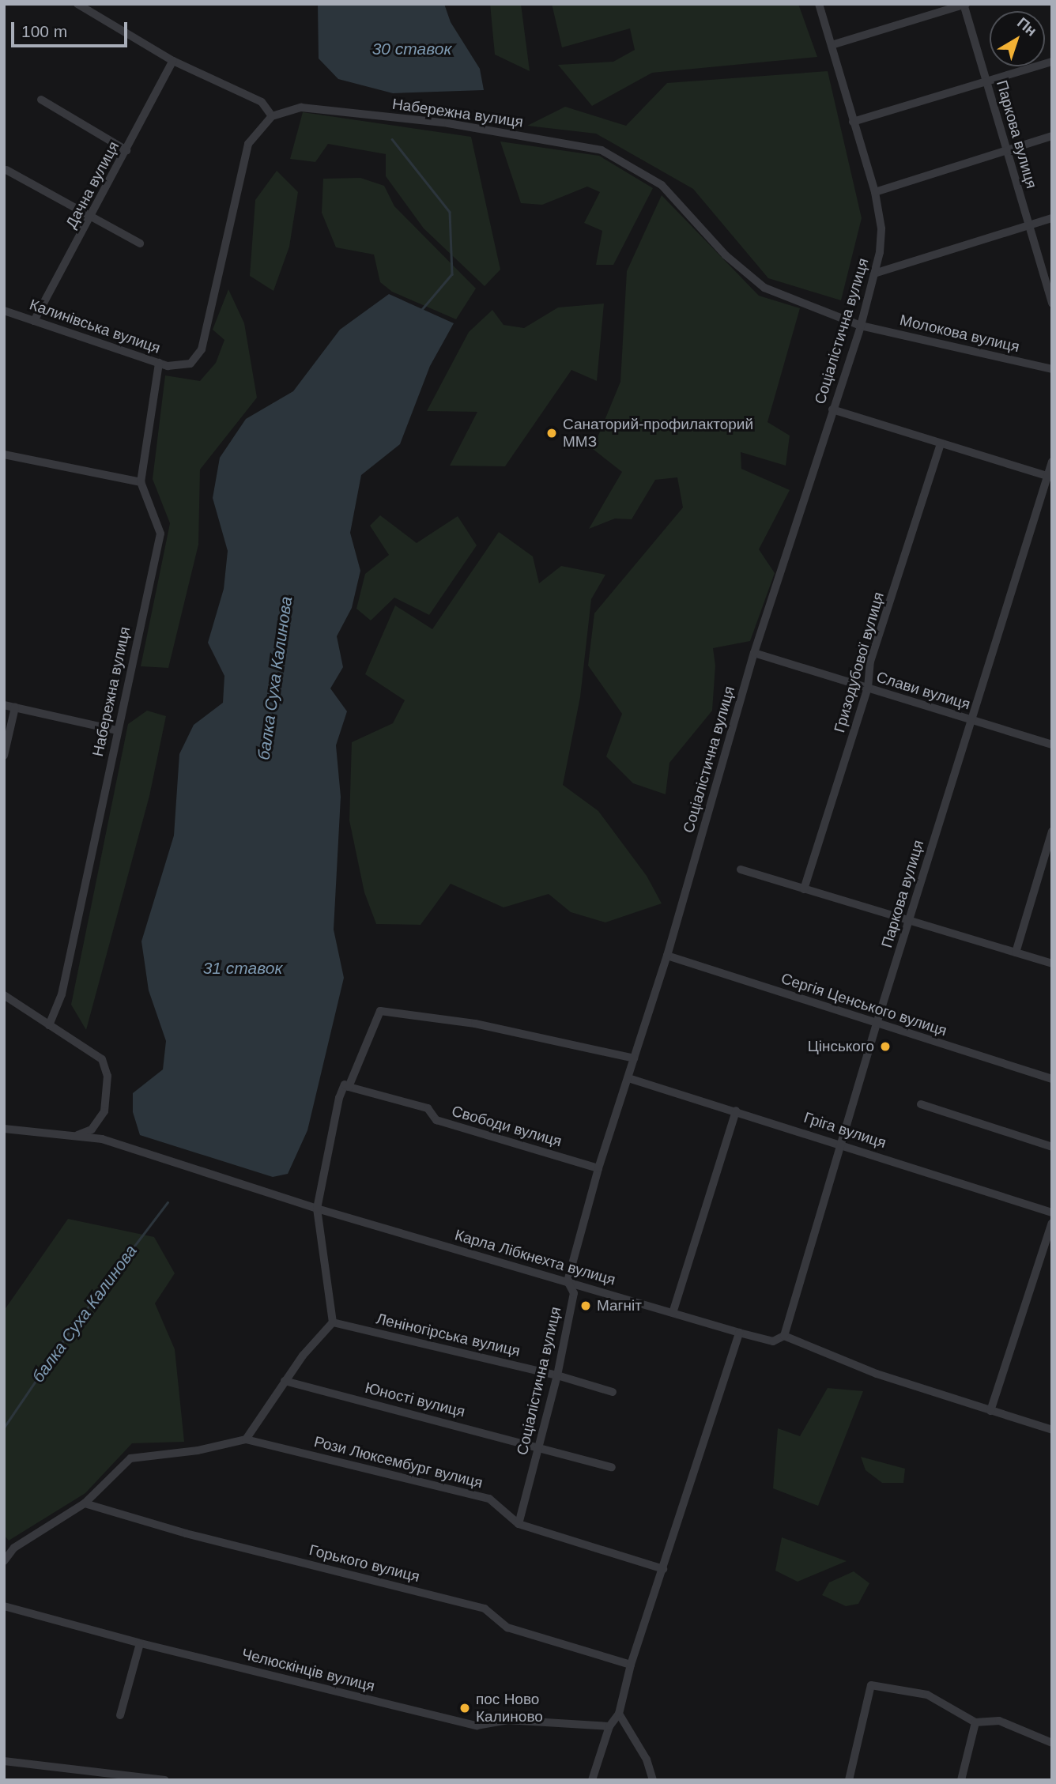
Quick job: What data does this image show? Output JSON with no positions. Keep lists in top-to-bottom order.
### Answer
{
  "streets": {
    "street": [
      "Набережна вулиця",
      "Паркова вулиця",
      "Дачна вулиця",
      "Калинівська вулиця",
      "Соціалістична вулиця",
      "Молокова вулиця",
      "Гризодубової вулиця",
      "Слави вулиця",
      "Сергія Ценського вулиця",
      "Свободи вулиця",
      "Гріга вулиця",
      "Карла Лібкнехта вулиця",
      "Леніногірська вулиця",
      "Юності вулиця",
      "Рози Люксембург вулиця",
      "Горького вулиця",
      "Челюскінців вулиця"
    ]
  },
  "crossings": [
    ["Набережна вулиця", "Калинівська вулиця"],
    ["Набережна вулиця", "Соціалістична вулиця"],
    ["Набережна вулиця", "Молокова вулиця"],
    ["Паркова вулиця", "Слави вулиця"],
    ["Паркова вулиця", "Сергія Ценського вулиця"],
    ["Паркова вулиця", "Гріга вулиця"],
    ["Паркова вулиця", "Карла Лібкнехта вулиця"],
    ["Дачна вулиця", "Калинівська вулиця"],
    ["Соціалістична вулиця", "Молокова вулиця"],
    ["Соціалістична вулиця", "Слави вулиця"],
    ["Соціалістична вулиця", "Сергія Ценського вулиця"],
    ["Соціалістична вулиця", "Свободи вулиця"],
    ["Соціалістична вулиця", "Гріга вулиця"],
    ["Соціалістична вулиця", "Карла Лібкнехта вулиця"],
    ["Соціалістична вулиця", "Леніногірська вулиця"],
    ["Соціалістична вулиця", "Юності вулиця"],
    ["Соціалістична вулиця", "Рози Люксембург вулиця"],
    ["Гризодубової вулиця", "Слави вулиця"]
  ],
  "water": ["30 ставок", "балка Суха Калинова", "31 ставок"],
  "places": [
    "Санаторий-профилакторий ММЗ",
    "Цінського",
    "Магніт",
    "пос Ново Калиново"
  ],
  "scale_bar": "100 m",
  "north": "top right"
}
